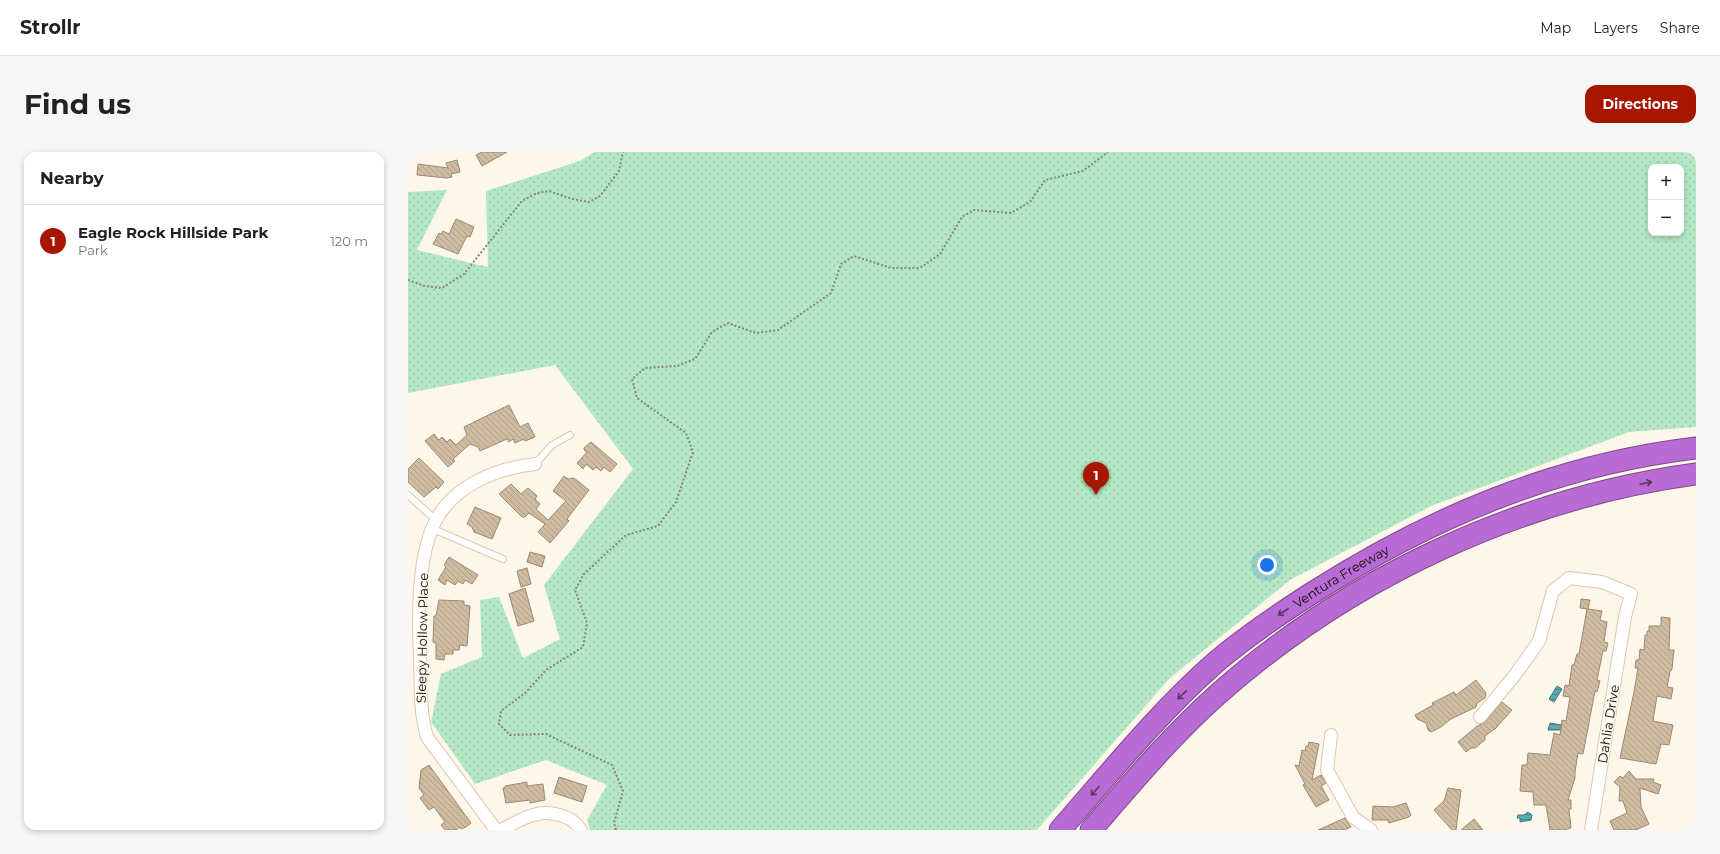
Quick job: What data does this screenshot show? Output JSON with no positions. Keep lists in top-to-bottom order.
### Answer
{
  "streets": {
    "highway": ["Ventura Freeway"],
    "street": ["Sleepy Hollow Place", "Dahlia Drive"]
  },
  "page": {
    "header": "Strollr",
    "nav": ["Map", "Layers", "Share"],
    "buttons": "Directions",
    "title": "Find us",
    "heading": "Nearby",
    "map_buttons": ["+", "−"],
    "list": [
      {
        "mark": "1",
        "name": "Eagle Rock Hillside Park",
        "note": "Park",
        "value": "120 m"
      }
    ],
    "pins": "1"
  }
}
